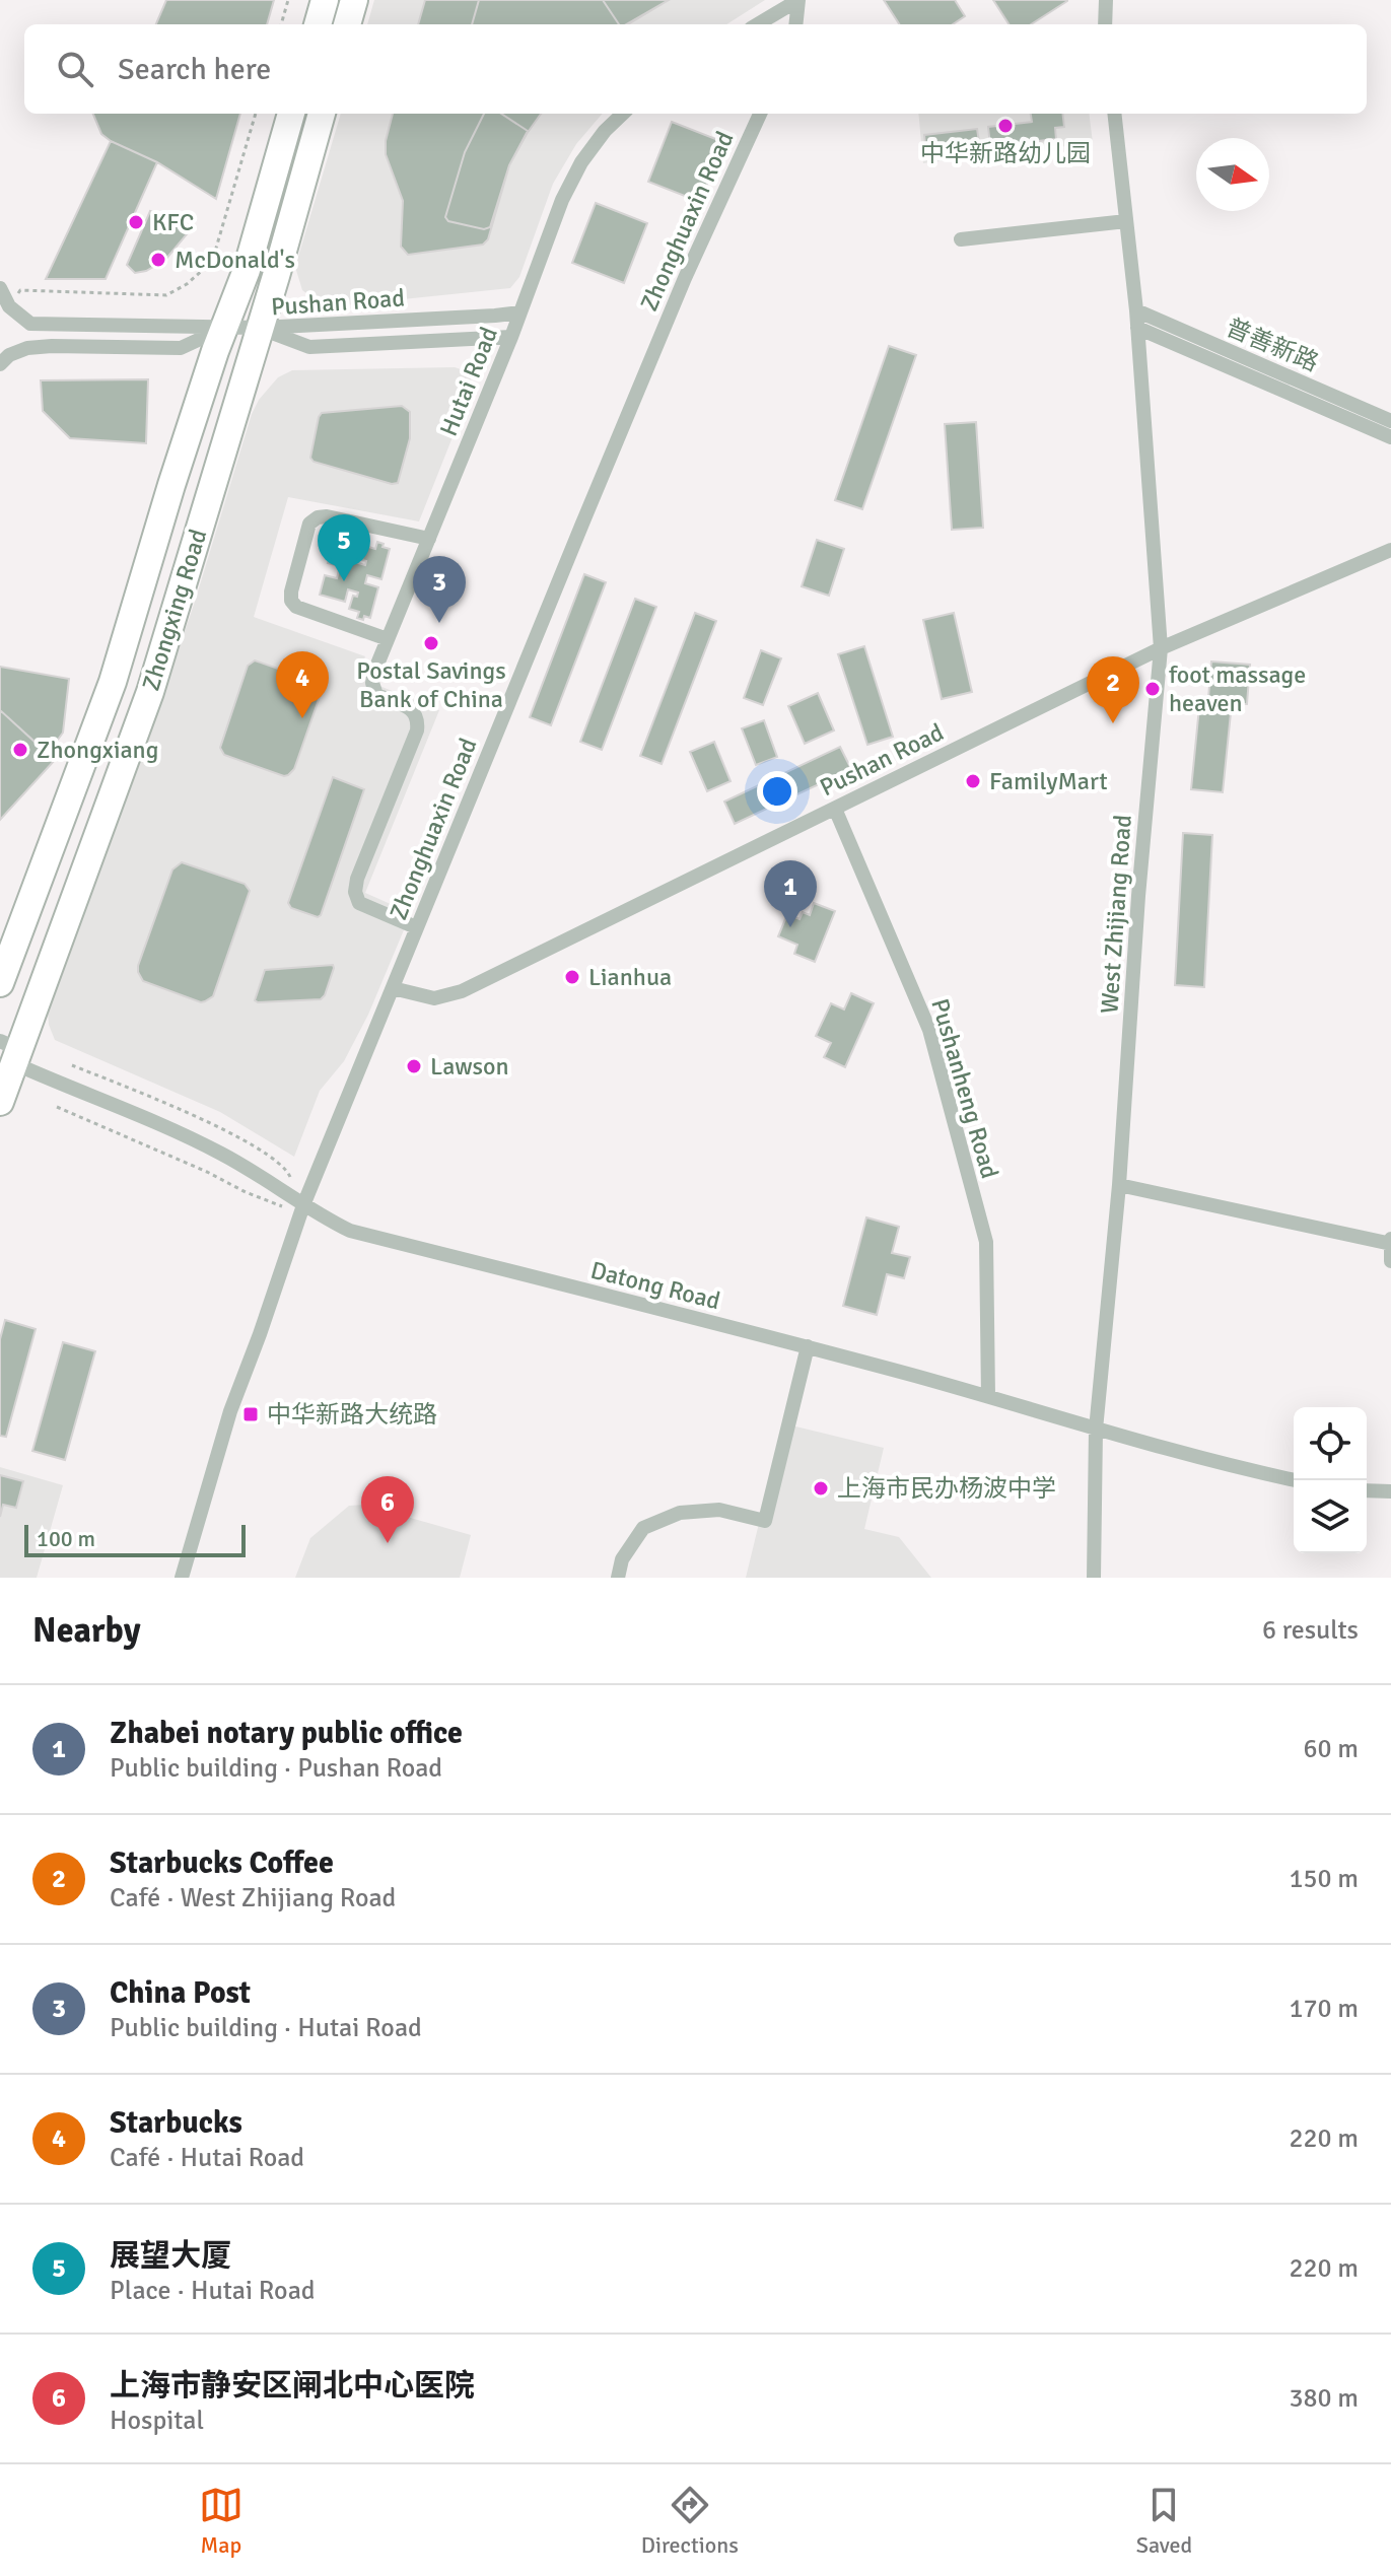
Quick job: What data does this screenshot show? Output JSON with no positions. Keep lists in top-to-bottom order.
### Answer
{
  "streets": {
    "main road": ["Zhongxing Road"],
    "street": [
      "Zhonghuaxin Road",
      "Pushan Road",
      "普善新路",
      "Hutai Road",
      "West Zhijiang Road",
      "Pushanheng Road",
      "Datong Road"
    ]
  },
  "crossings": [
    ["Zhonghuaxin Road", "Pushan Road"],
    ["Zhonghuaxin Road", "Hutai Road"],
    ["Zhonghuaxin Road", "Datong Road"],
    ["Pushan Road", "Hutai Road"],
    ["Pushan Road", "Zhongxing Road"],
    ["Pushan Road", "West Zhijiang Road"],
    ["Pushan Road", "Pushanheng Road"],
    ["普善新路", "West Zhijiang Road"],
    ["Zhongxing Road", "Datong Road"],
    ["West Zhijiang Road", "Datong Road"],
    ["Pushanheng Road", "Datong Road"]
  ],
  "places": {
    "other": [
      "中华新路幼儿园",
      "KFC",
      "McDonald's",
      "Postal Savings Bank of China",
      "foot massage heaven",
      "Zhongxiang",
      "FamilyMart",
      "Lianhua",
      "Lawson",
      "上海市民办杨波中学"
    ],
    "transit": ["中华新路大统路"]
  },
  "scale_bar": "100 m",
  "north": "right",
  "page": {
    "search": "Search here",
    "pins": [
      "5",
      "3",
      "4",
      "2",
      "1",
      "6"
    ],
    "scale": "100 m",
    "heading": ["Nearby", "6 results"],
    "list": [
      {
        "mark": "1",
        "name": "Zhabei notary public office",
        "note": "Public building · Pushan Road",
        "value": "60 m"
      },
      {
        "mark": "2",
        "name": "Starbucks Coffee",
        "note": "Café · West Zhijiang Road",
        "value": "150 m"
      },
      {
        "mark": "3",
        "name": "China Post",
        "note": "Public building · Hutai Road",
        "value": "170 m"
      },
      {
        "mark": "4",
        "name": "Starbucks",
        "note": "Café · Hutai Road",
        "value": "220 m"
      },
      {
        "mark": "5",
        "name": "展望大厦",
        "note": "Place · Hutai Road",
        "value": "220 m"
      },
      {
        "mark": "6",
        "name": "上海市静安区闸北中心医院",
        "note": "Hospital",
        "value": "380 m"
      }
    ],
    "nav": ["Map", "Directions", "Saved"]
  }
}
